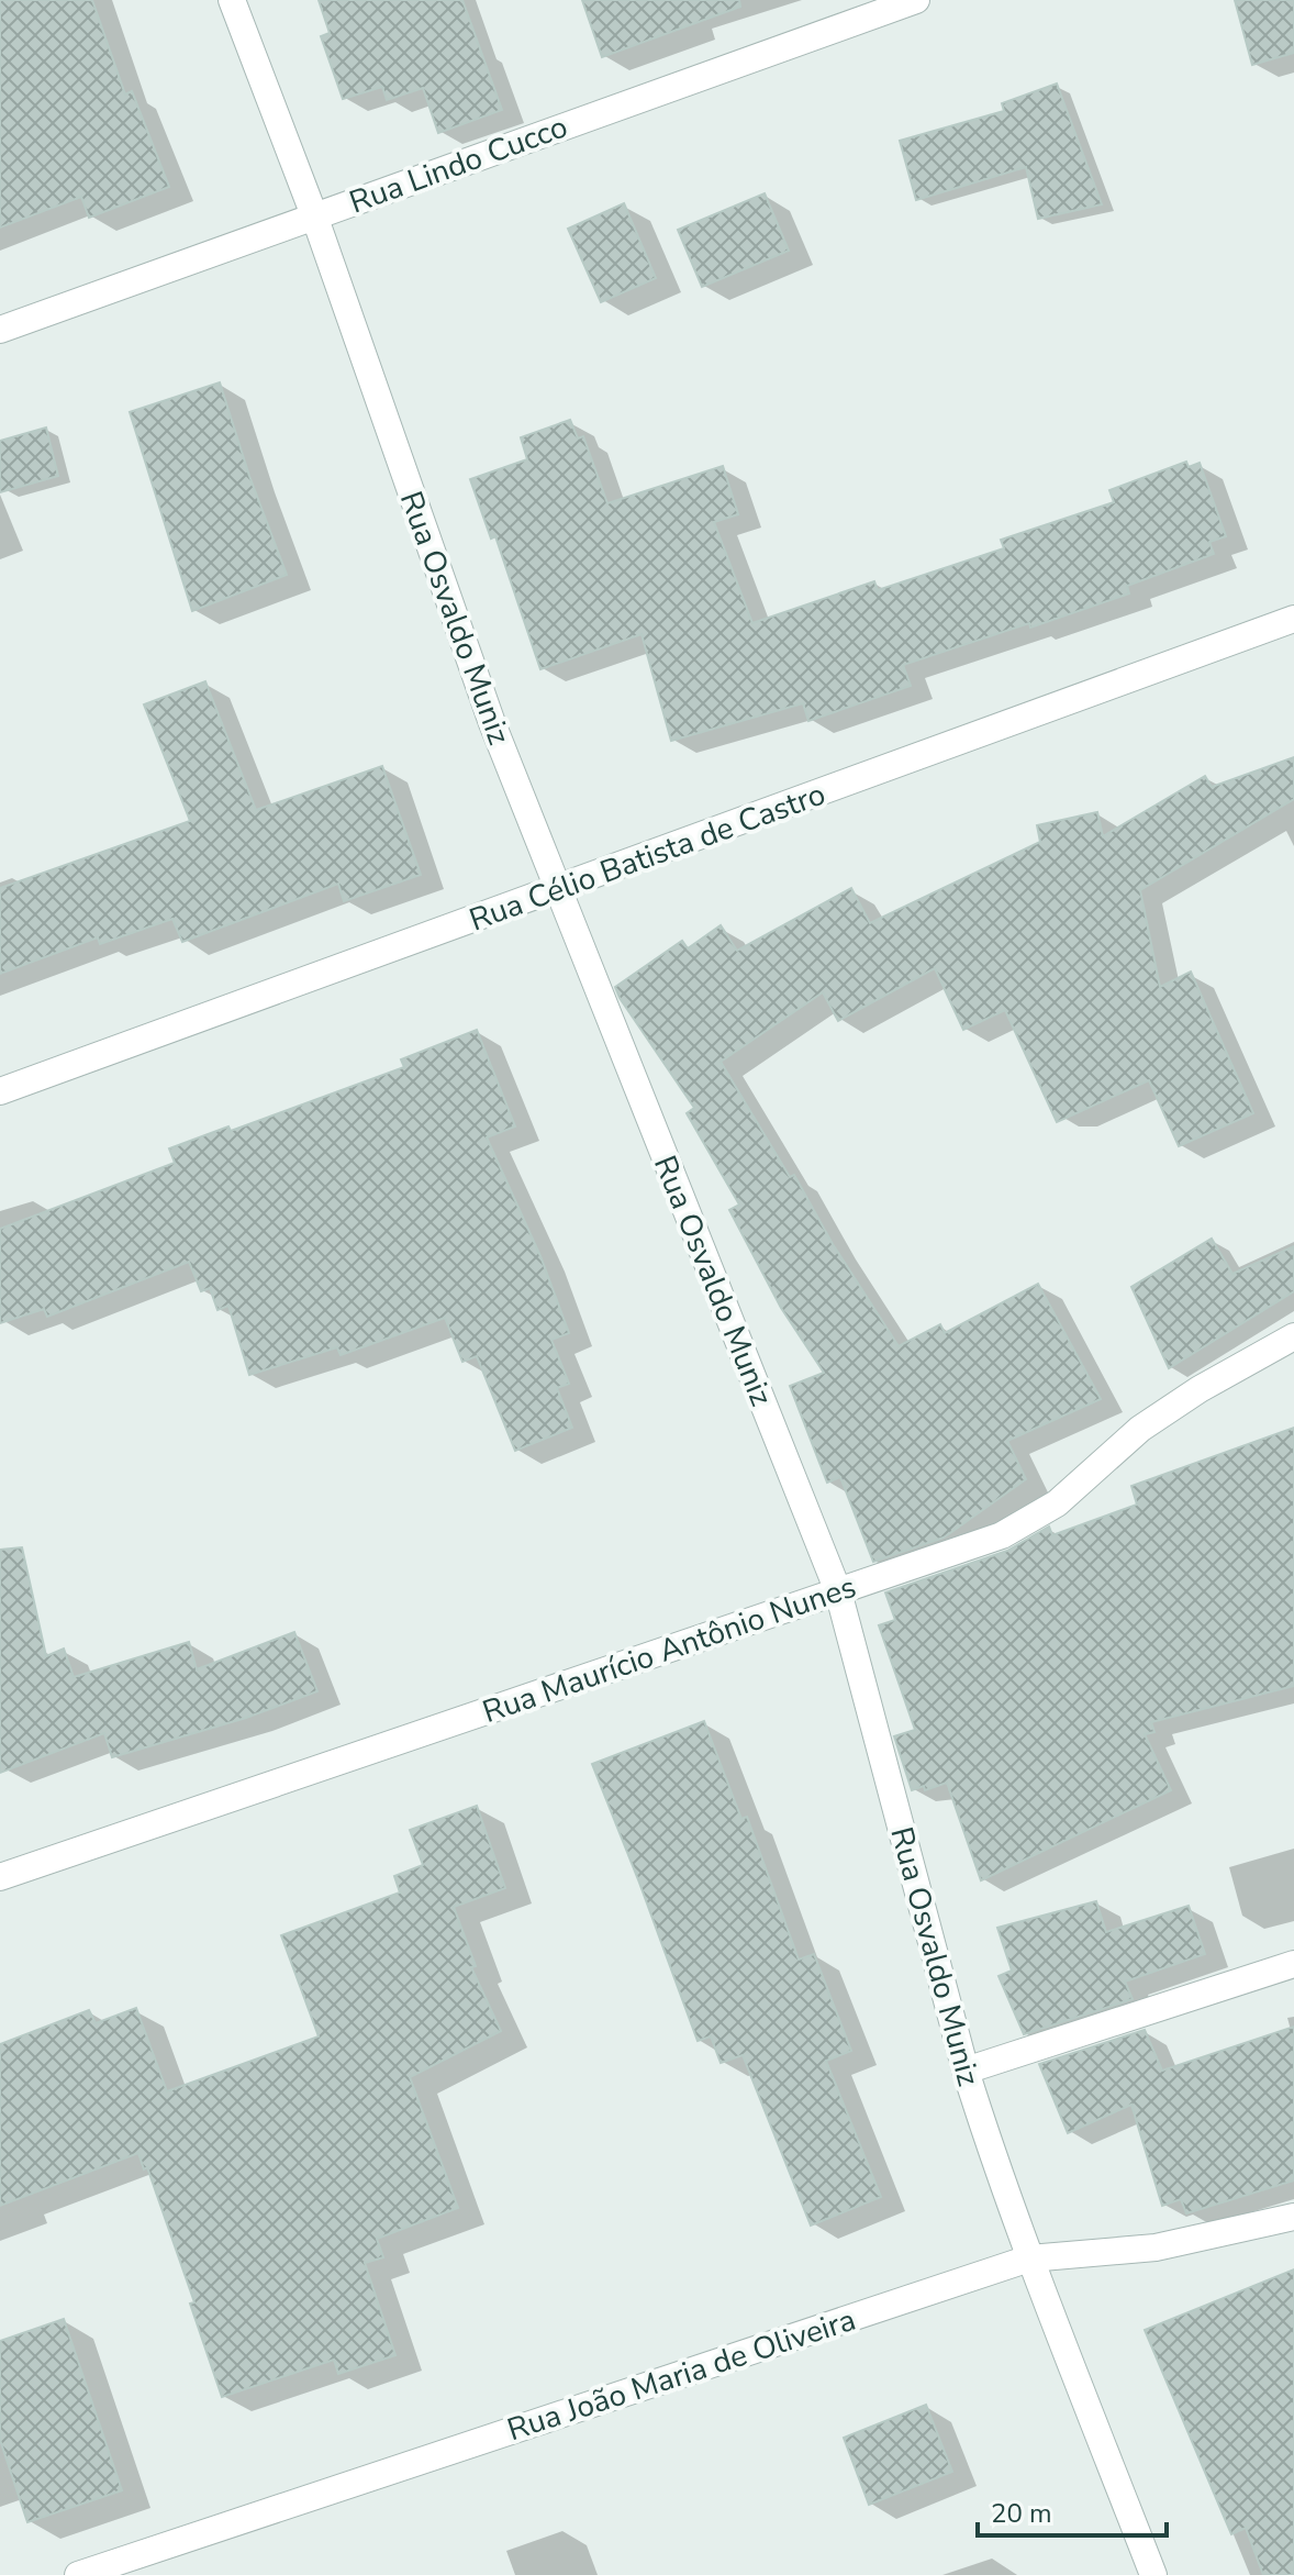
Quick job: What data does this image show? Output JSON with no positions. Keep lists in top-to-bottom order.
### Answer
{
  "streets": {
    "street": [
      "Rua Lindo Cucco",
      "Rua Osvaldo Muniz",
      "Rua Célio Batista de Castro",
      "Rua Maurício Antônio Nunes",
      "Rua João Maria de Oliveira"
    ]
  },
  "crossings": [
    ["Rua Lindo Cucco", "Rua Osvaldo Muniz"],
    ["Rua Osvaldo Muniz", "Rua Célio Batista de Castro"],
    ["Rua Osvaldo Muniz", "Rua Maurício Antônio Nunes"],
    ["Rua Osvaldo Muniz", "Rua João Maria de Oliveira"]
  ],
  "scale_bar": "20 m"
}
